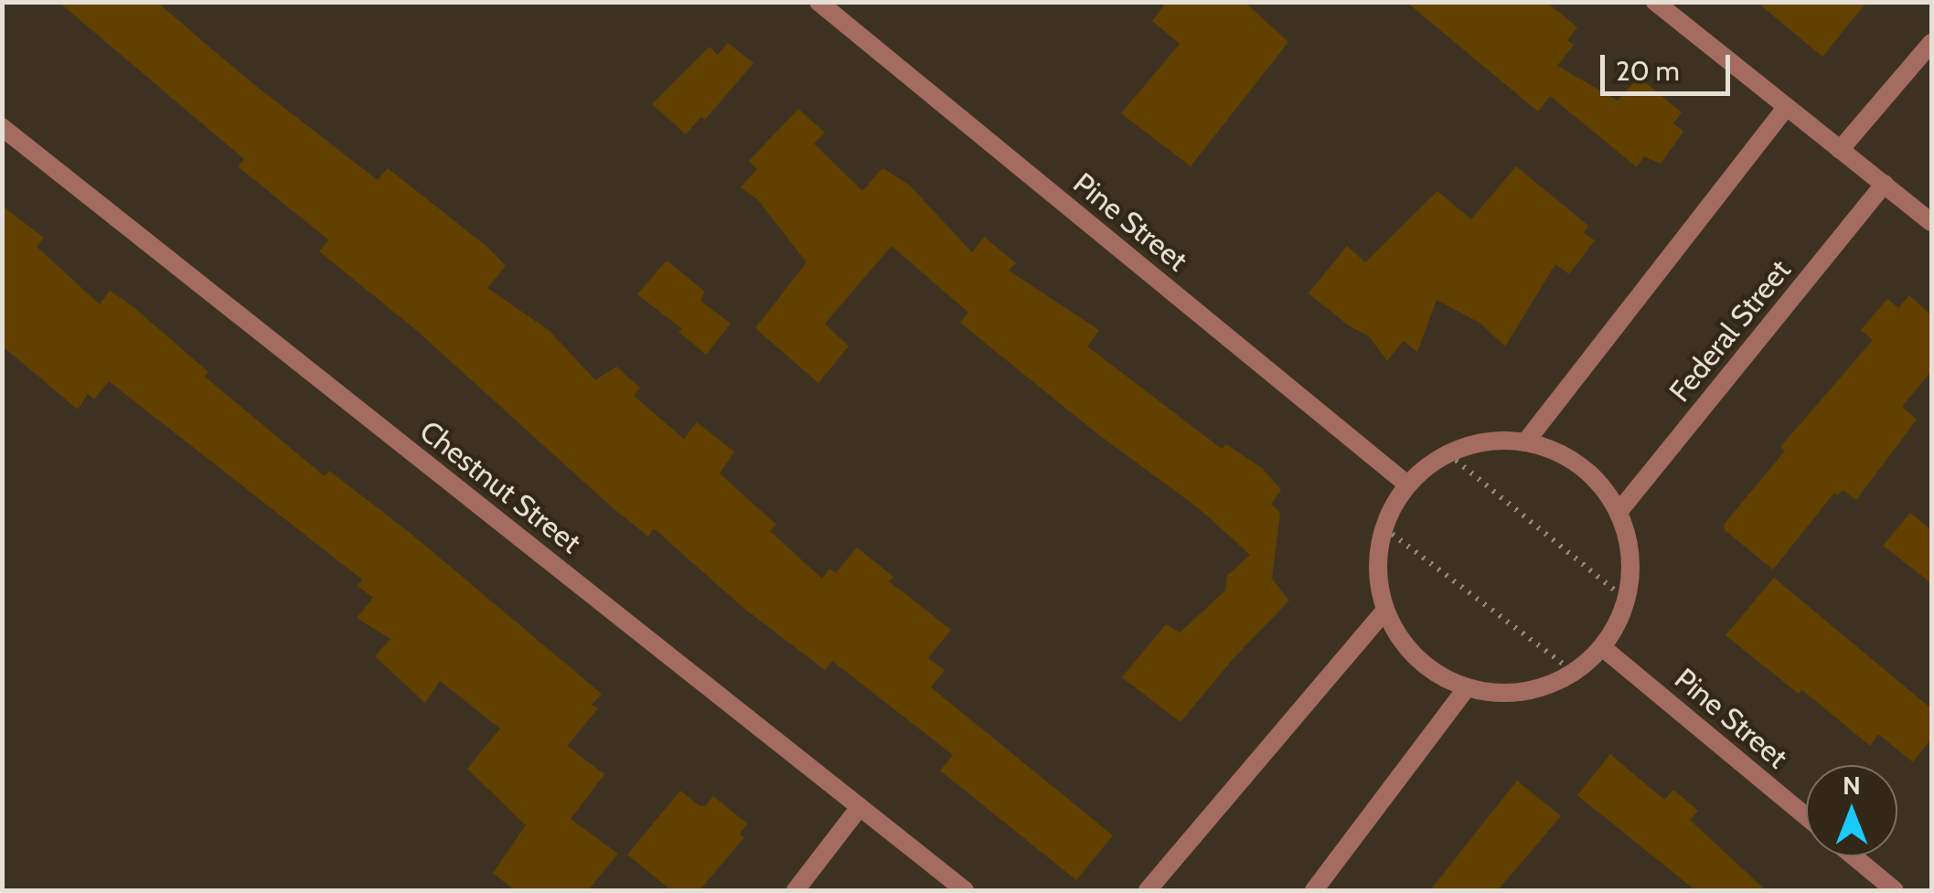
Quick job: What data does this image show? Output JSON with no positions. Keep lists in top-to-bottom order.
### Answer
{
  "streets": {
    "street": ["Pine Street", "Federal Street", "Chestnut Street"]
  },
  "scale_bar": "20 m",
  "north": "top"
}
